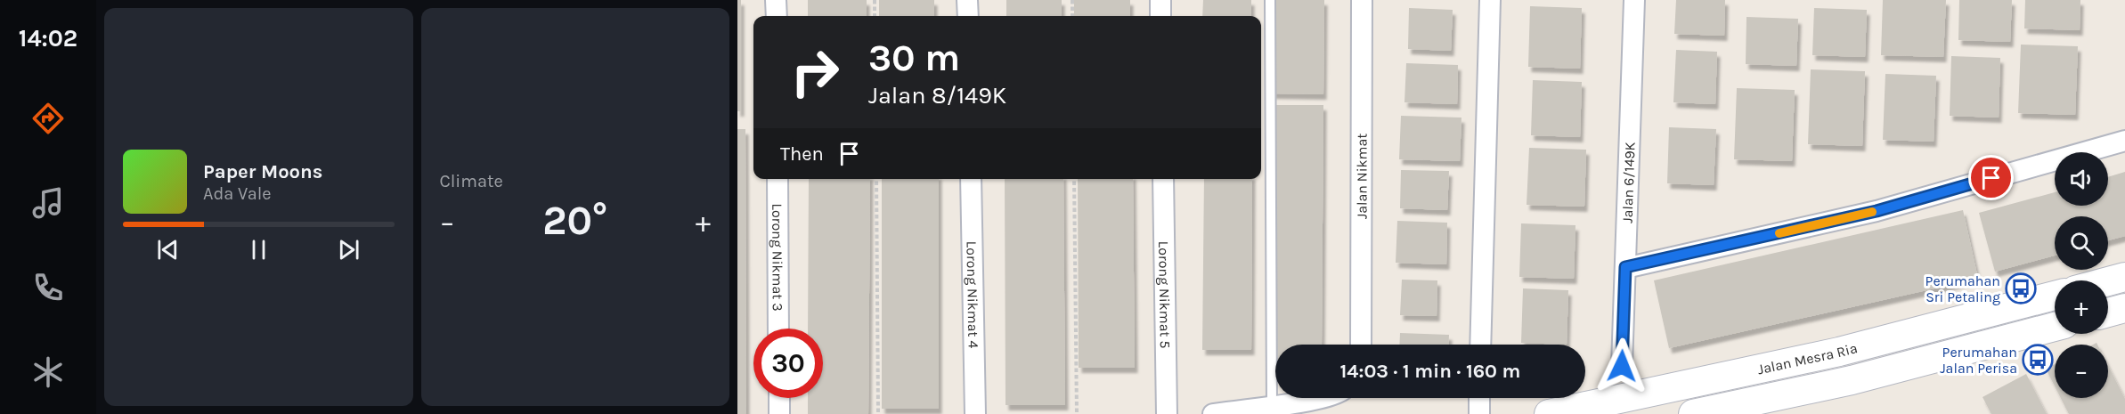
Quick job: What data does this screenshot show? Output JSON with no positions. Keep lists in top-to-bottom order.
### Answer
{
  "streets": {
    "main road": ["Jalan Mesra Ria"],
    "street": [
      "Jalan Nikmat",
      "Jalan 6/149K",
      "Lorong Nikmat 3",
      "Lorong Nikmat 4",
      "Lorong Nikmat 5"
    ]
  },
  "places": {
    "bus stop": ["Perumahan Sri Petaling", "Perumahan Jalan Perisa"]
  },
  "page": {
    "tabs": "14:02",
    "tile": "Climate",
    "turn": ["30 m", "Jalan 8/149K"],
    "then": "Then",
    "song": ["Paper Moons", "Ada Vale"],
    "map_buttons": ["+", "−"],
    "heat": ["−", "20°", "+"],
    "limit": "30",
    "trip": "14:03 · 1 min · 160 m"
  }
}
